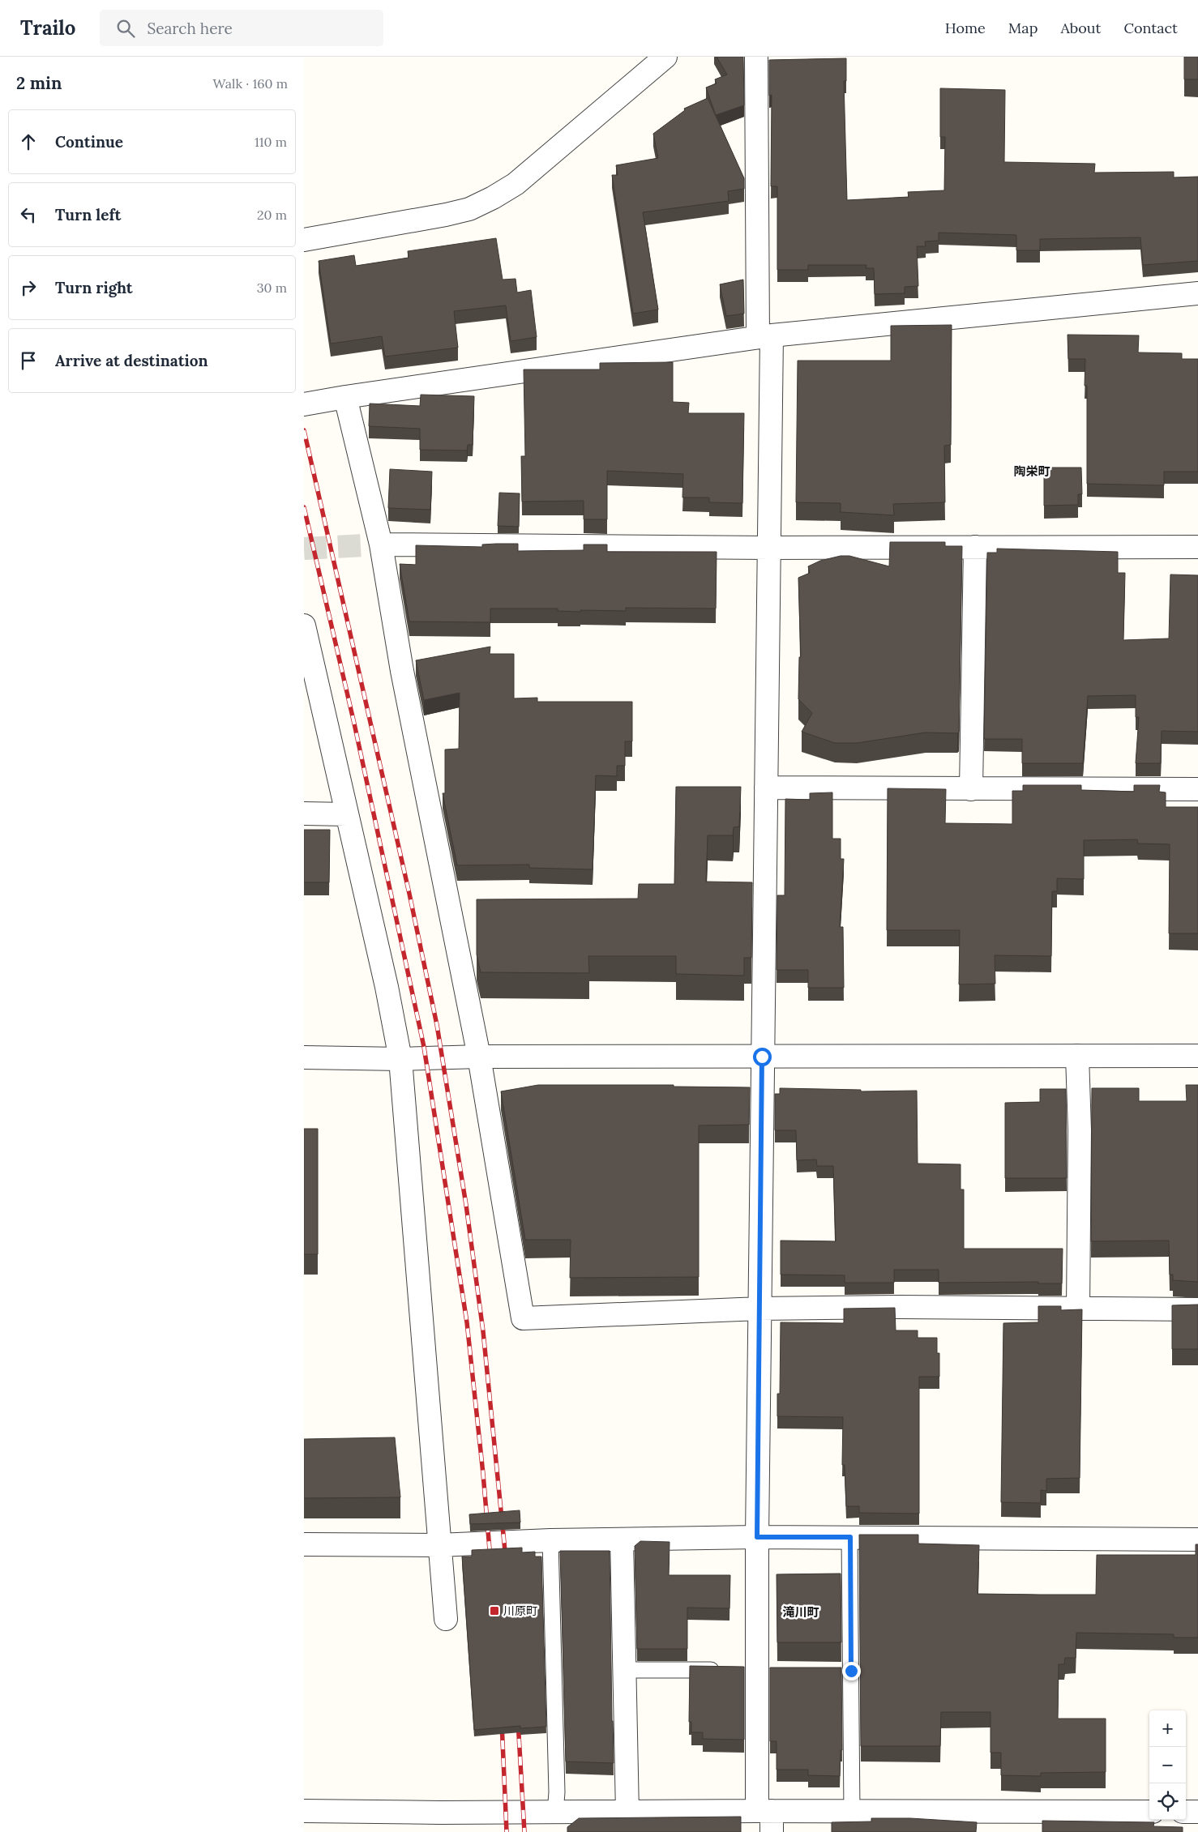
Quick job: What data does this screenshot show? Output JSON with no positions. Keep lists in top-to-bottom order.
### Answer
{
  "districts": ["陶栄町", "滝川町"],
  "places": {
    "transit": ["川原町"]
  },
  "page": {
    "header": "Trailo",
    "search": "Search here",
    "nav": [
      "Home",
      "Map",
      "About",
      "Contact"
    ],
    "heading": ["2 min", "Walk · 160 m"],
    "list": [
      ["Continue", "110 m"],
      ["Turn left", "20 m"],
      ["Turn right", "30 m"],
      "Arrive at destination"
    ],
    "map_buttons": ["+", "−"]
  }
}
